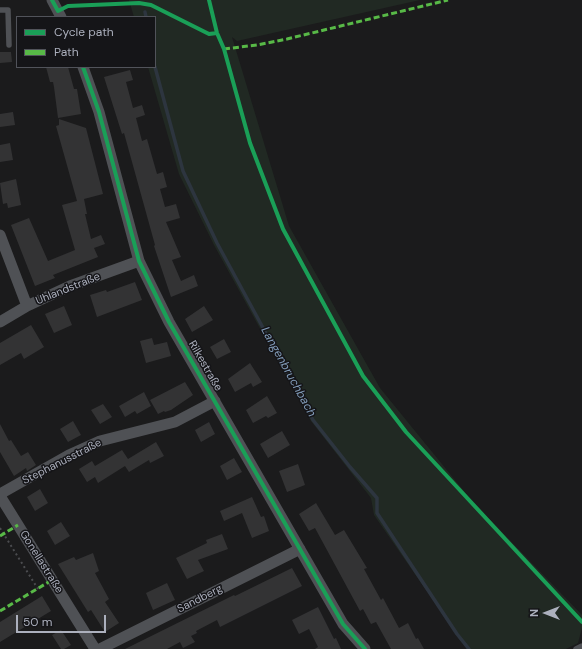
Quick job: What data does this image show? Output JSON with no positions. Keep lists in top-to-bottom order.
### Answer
{
  "streets": {
    "street": [
      "Uhlandstraße",
      "Rilkestraße",
      "Stephanusstraße",
      "Gonellastraße",
      "Sandberg"
    ]
  },
  "crossings": [
    ["Uhlandstraße", "Rilkestraße"],
    ["Rilkestraße", "Stephanusstraße"],
    ["Rilkestraße", "Sandberg"],
    ["Stephanusstraße", "Gonellastraße"],
    ["Gonellastraße", "Sandberg"]
  ],
  "water": ["Langenbruchbach"],
  "legend": ["Cycle path", "Path"],
  "scale_bar": "50 m",
  "north": "left"
}
